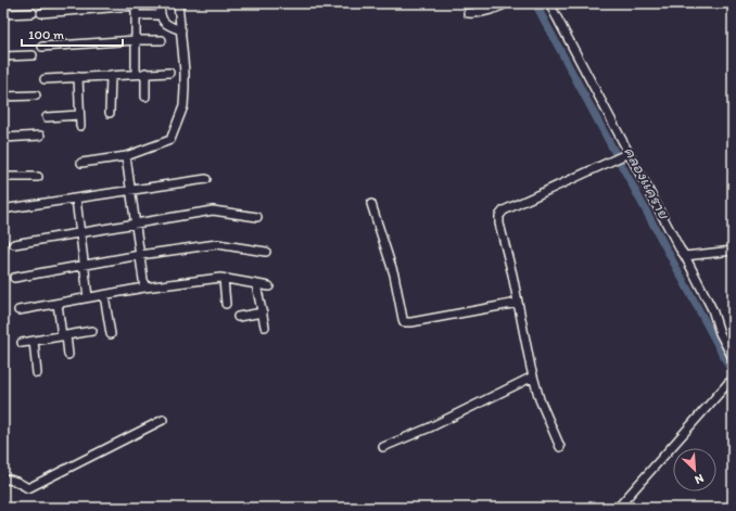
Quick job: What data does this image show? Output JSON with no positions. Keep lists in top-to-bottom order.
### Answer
{
  "water": ["คลองเเคราย"],
  "scale_bar": "100 m",
  "north": "bottom right"
}
